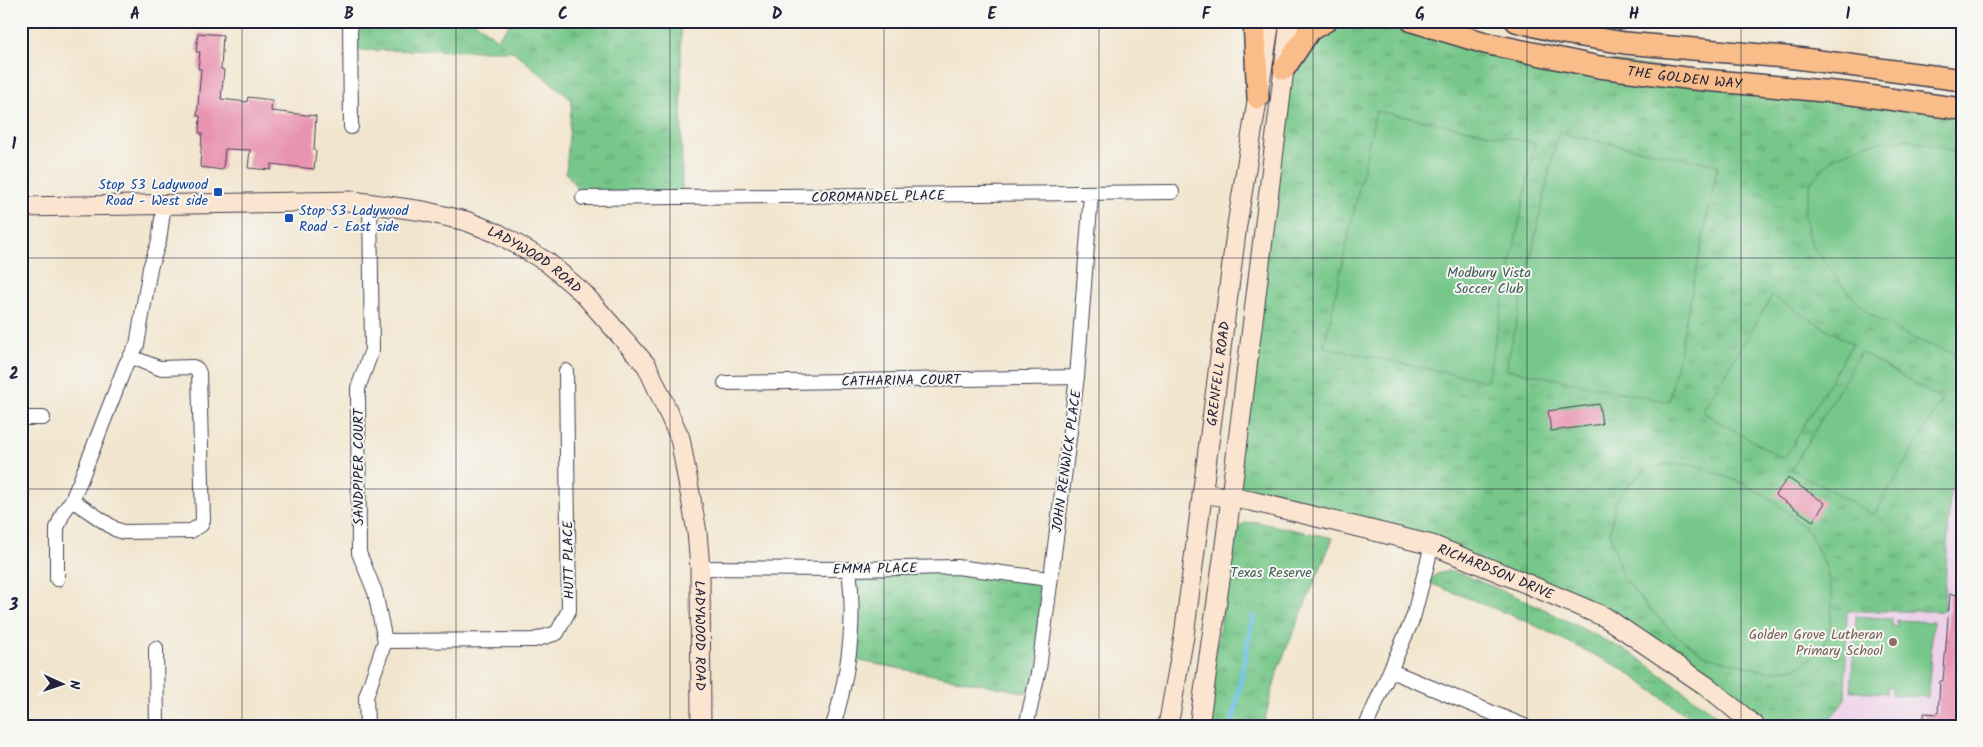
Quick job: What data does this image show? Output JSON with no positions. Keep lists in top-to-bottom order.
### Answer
{
  "streets": {
    "main road": ["THE GOLDEN WAY"],
    "street": [
      "COROMANDEL PLACE",
      "LADYWOOD ROAD",
      "GRENFELL ROAD",
      "CATHARINA COURT",
      "JOHN RENWICK PLACE",
      "SANDPIPER COURT",
      "HUTT PLACE",
      "EMMA PLACE",
      "RICHARDSON DRIVE"
    ]
  },
  "crossings": [
    ["COROMANDEL PLACE", "JOHN RENWICK PLACE"],
    ["LADYWOOD ROAD", "SANDPIPER COURT"],
    ["LADYWOOD ROAD", "EMMA PLACE"],
    ["GRENFELL ROAD", "RICHARDSON DRIVE"],
    ["CATHARINA COURT", "JOHN RENWICK PLACE"],
    ["JOHN RENWICK PLACE", "EMMA PLACE"],
    ["SANDPIPER COURT", "HUTT PLACE"]
  ],
  "parks": ["Modbury Vista Soccer Club", "Texas Reserve"],
  "places": {
    "transit": ["Stop 53 Ladywood Road - West side", "Stop 53 Ladywood Road - East side"],
    "other": ["Golden Grove Lutheran Primary School"]
  },
  "north": "right",
  "grid": {
    "columns": [
      "A",
      "B",
      "C",
      "D",
      "E",
      "F",
      "G",
      "H",
      "I"
    ],
    "rows": ["1", "2", "3"]
  }
}
